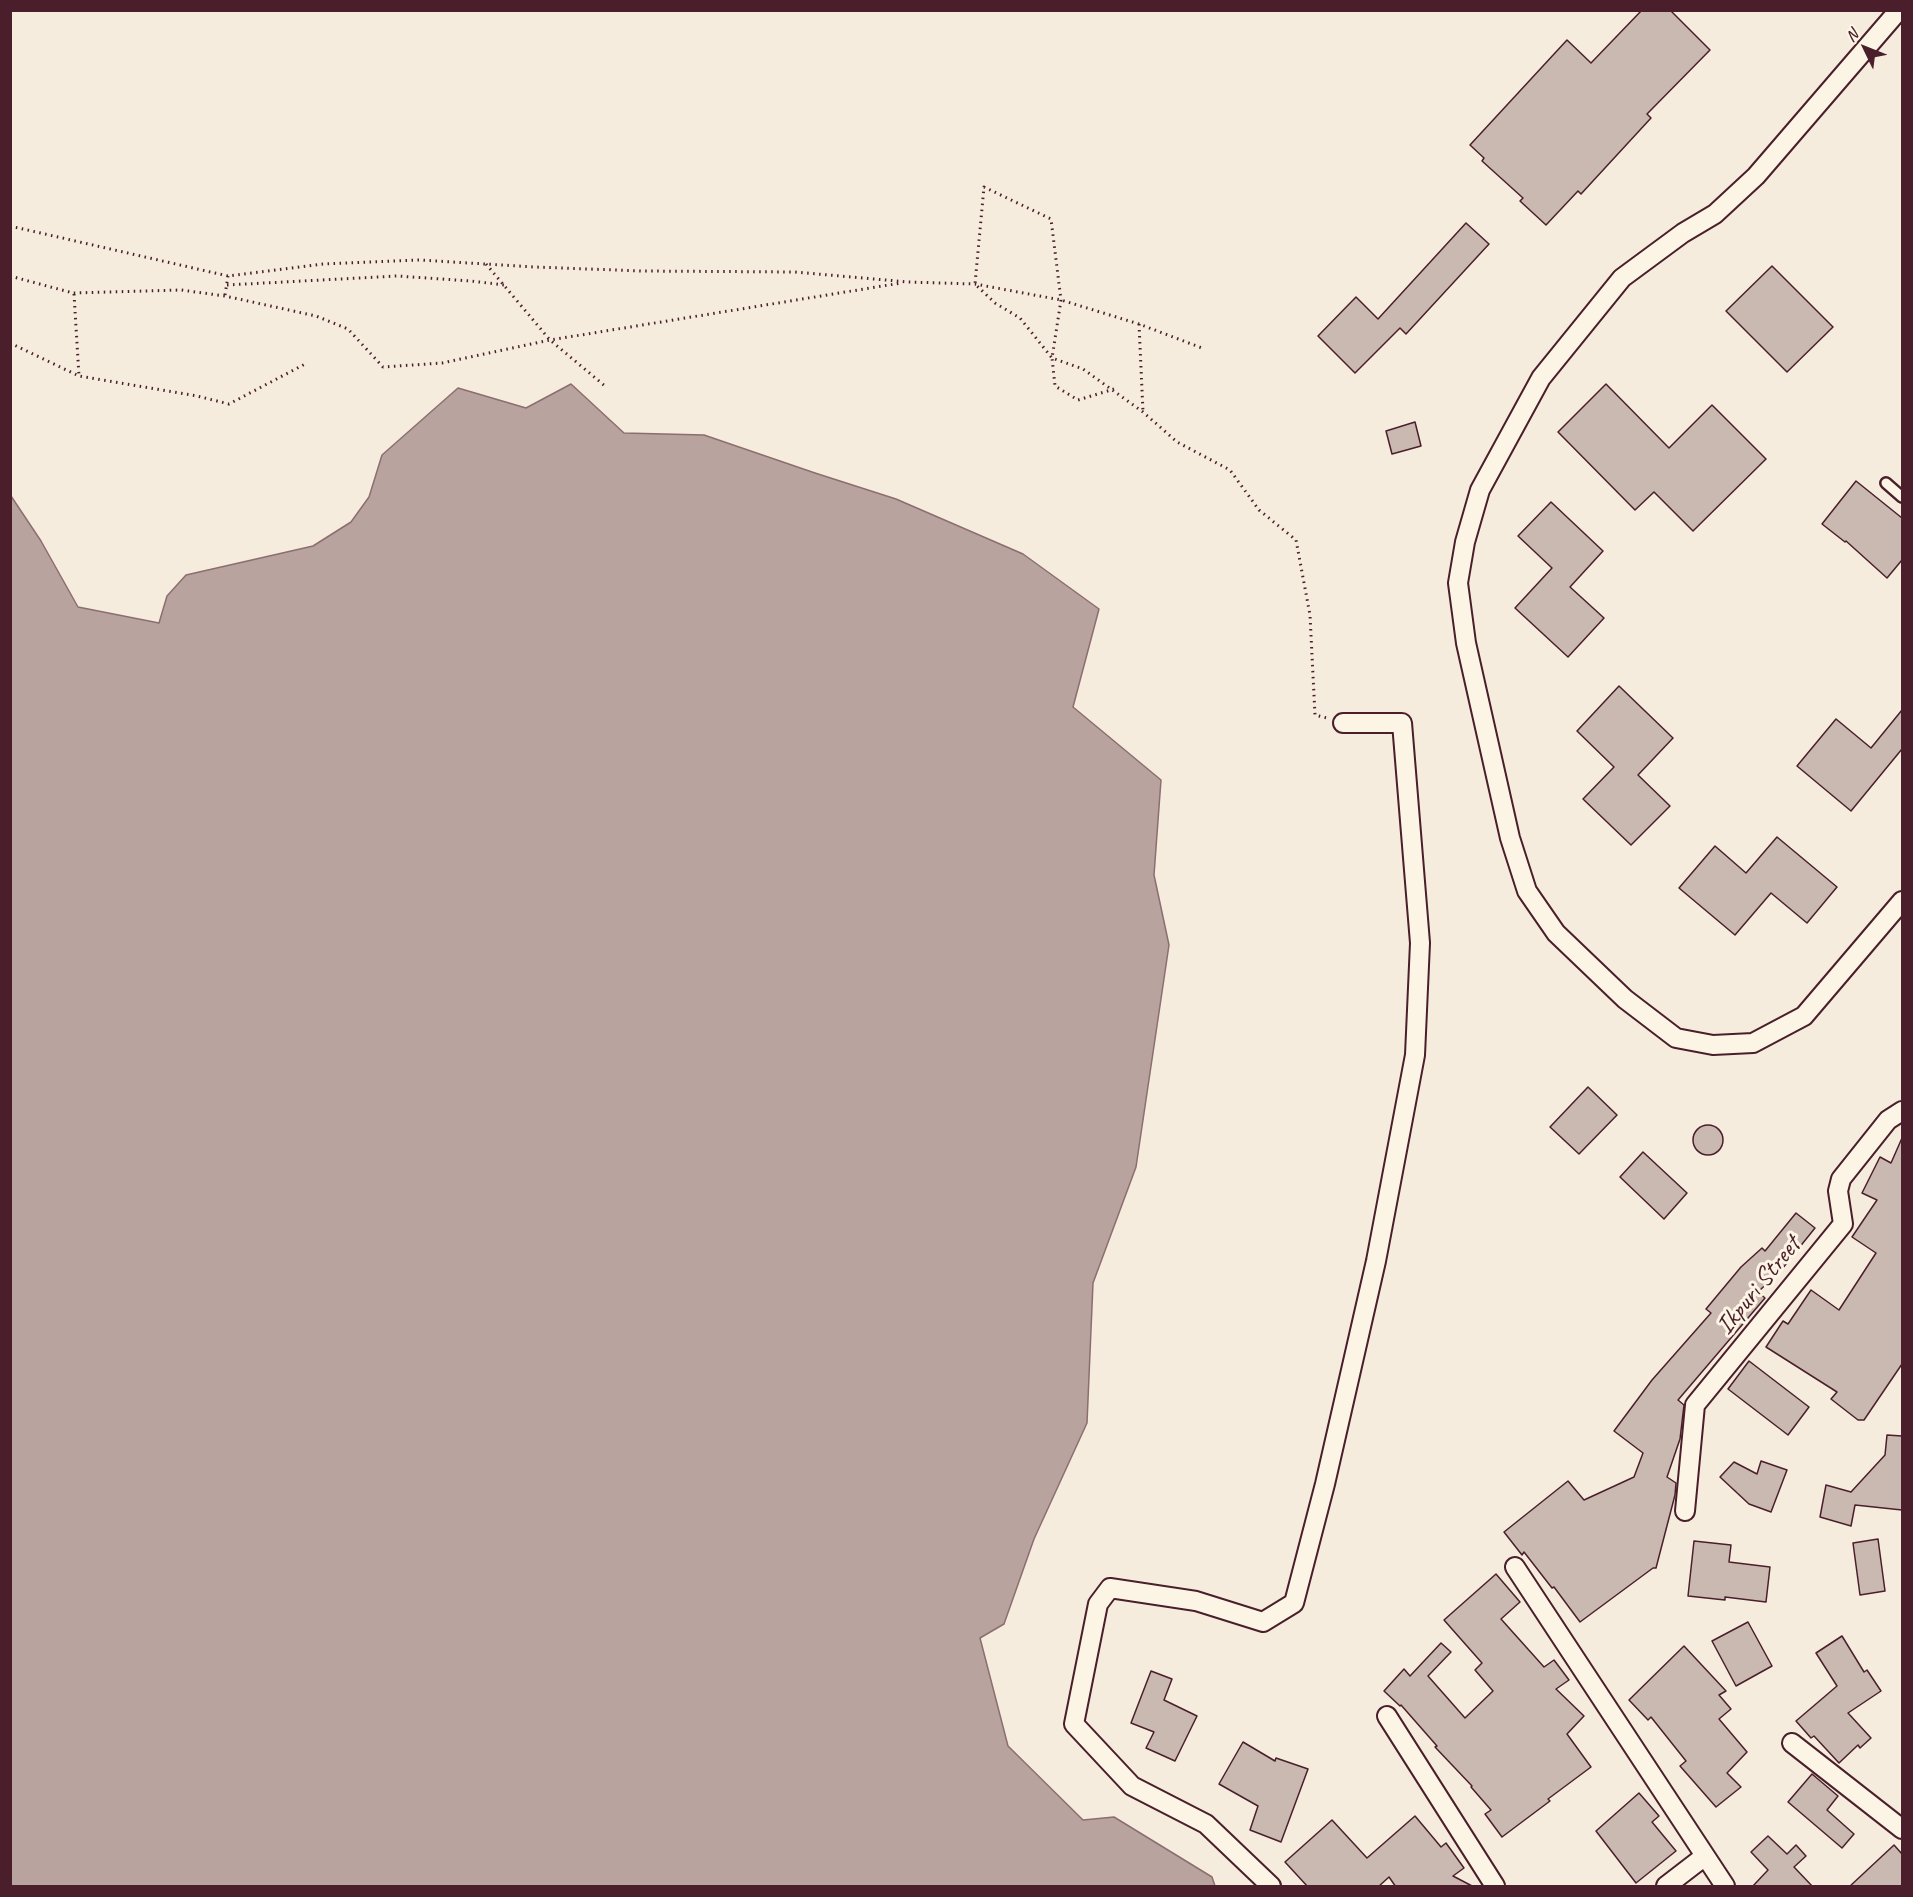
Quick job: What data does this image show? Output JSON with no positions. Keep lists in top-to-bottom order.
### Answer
{
  "streets": {
    "street": ["Ikpuri Street"]
  },
  "north": "top left"
}
